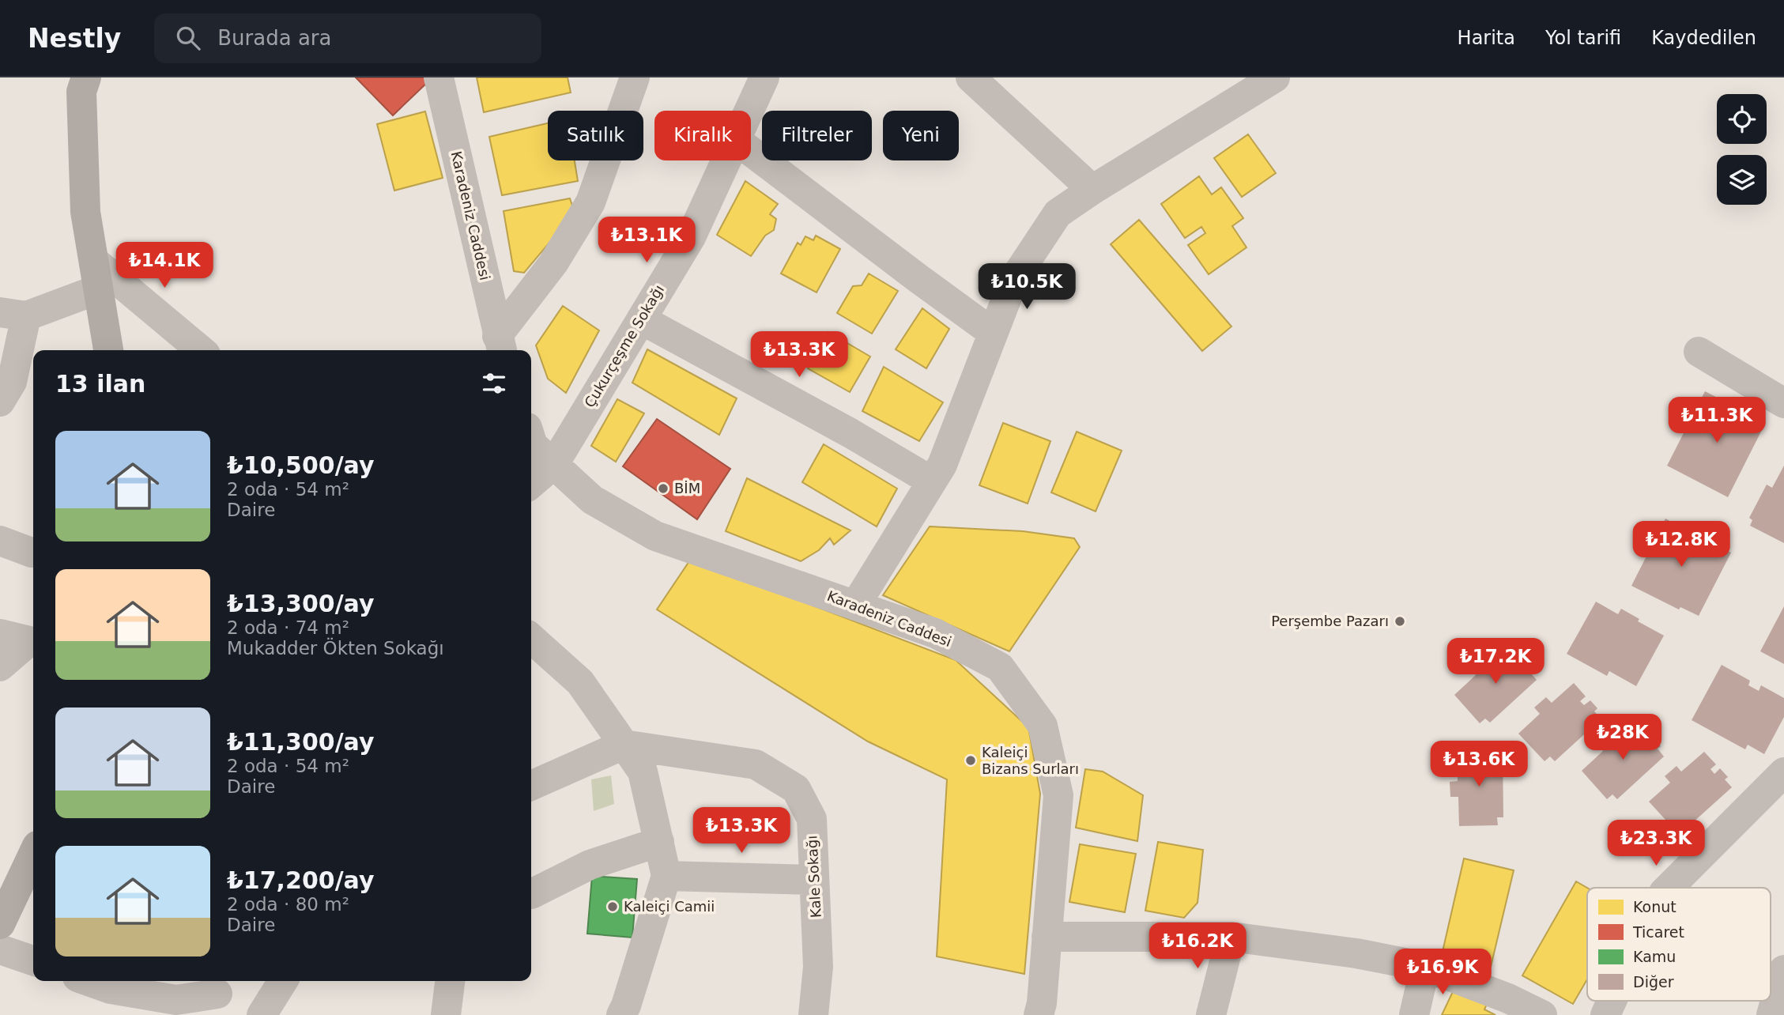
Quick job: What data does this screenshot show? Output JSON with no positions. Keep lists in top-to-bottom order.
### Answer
{
  "streets": {
    "street": ["Karadeniz Caddesi", "Çukurçeşme Sokağı", "Kale Sokağı"]
  },
  "crossings": [
    ["Karadeniz Caddesi", "Çukurçeşme Sokağı"]
  ],
  "places": [
    "BİM",
    "Perşembe Pazarı",
    "Kaleiçi Bizans Surları",
    "Kaleiçi Camii"
  ],
  "legend": [
    "Konut",
    "Ticaret",
    "Kamu",
    "Diğer"
  ],
  "page": {
    "header": "Nestly",
    "search": "Burada ara",
    "nav": ["Harita", "Yol tarifi", "Kaydedilen"],
    "chip": [
      "Satılık",
      "Kiralık",
      "Filtreler",
      "Yeni"
    ],
    "price": [
      "₺13.1K",
      "₺14.1K",
      "₺10.5K",
      "₺13.3K",
      "₺11.3K",
      "₺12.8K",
      "₺17.2K",
      "₺28K",
      "₺13.6K",
      "₺13.3K",
      "₺23.3K",
      "₺16.2K",
      "₺16.9K"
    ],
    "heading": "13 ilan",
    "list": [
      {
        "name": "₺10,500/ay",
        "note": "2 oda · 54 m² · Daire"
      },
      {
        "name": "₺13,300/ay",
        "note": "2 oda · 74 m² · Mukadder Ökten Sokağı"
      },
      {
        "name": "₺11,300/ay",
        "note": "2 oda · 54 m² · Daire"
      },
      {
        "name": "₺17,200/ay",
        "note": "2 oda · 80 m² · Daire"
      }
    ]
  }
}
